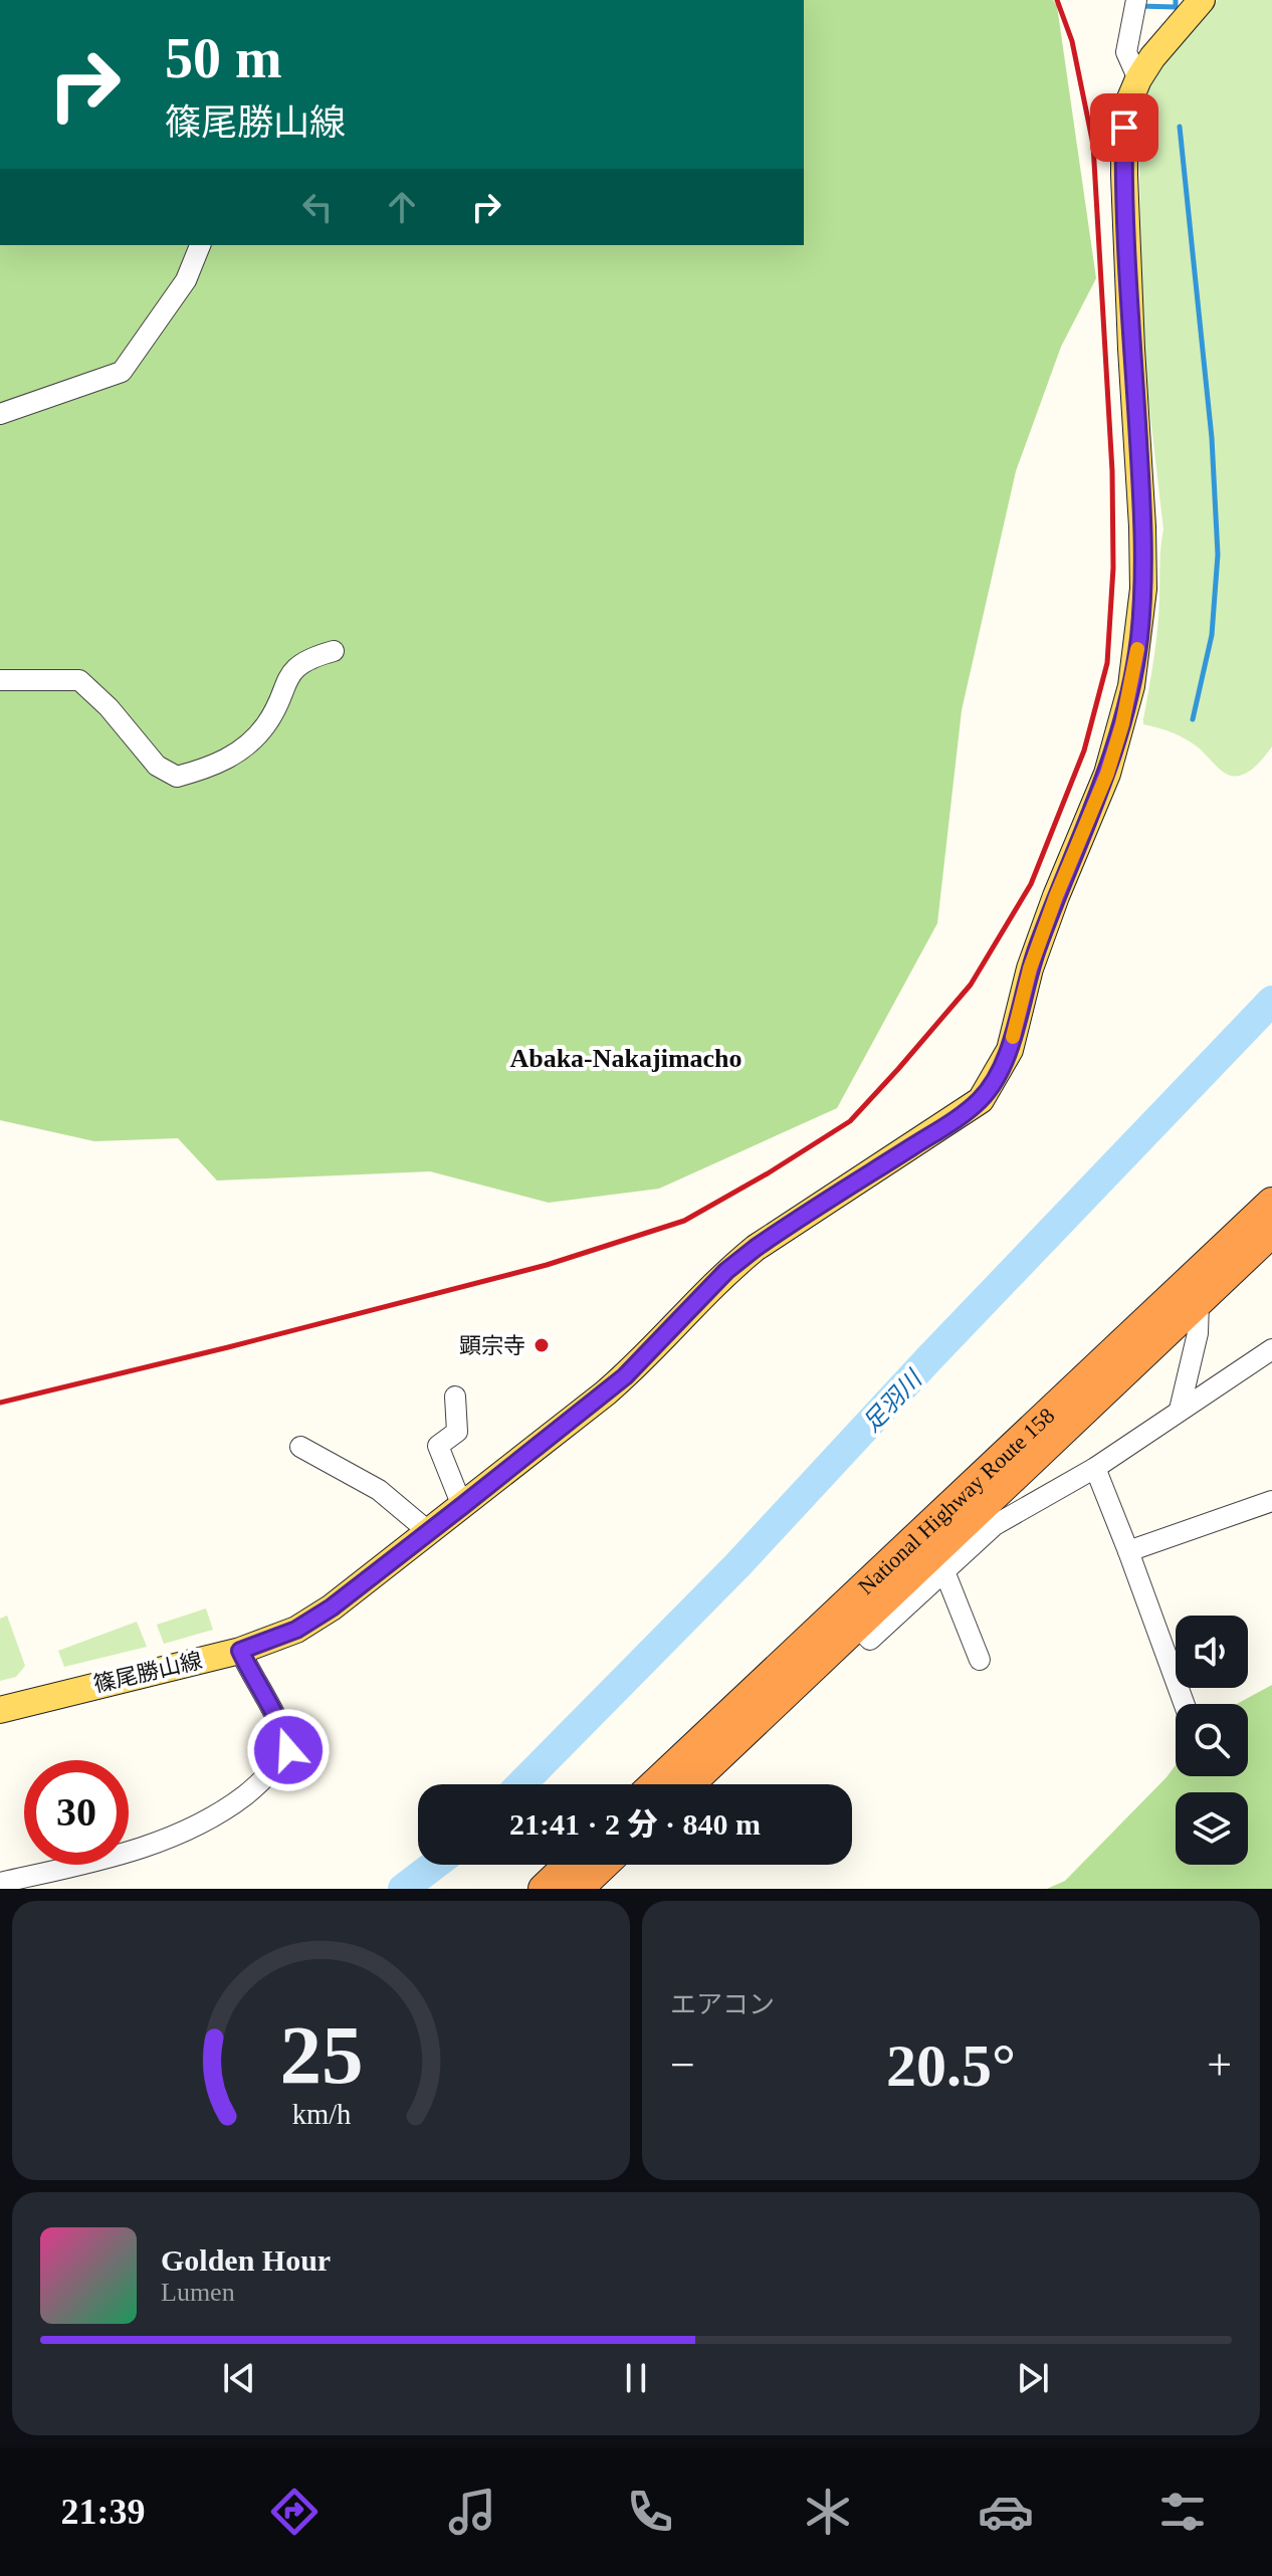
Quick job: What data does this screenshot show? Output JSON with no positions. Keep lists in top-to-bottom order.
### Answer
{
  "streets": {
    "highway": ["National Highway Route 158"],
    "main road": ["篠尾勝山線"]
  },
  "districts": ["Abaka-Nakajimacho"],
  "water": ["足羽川"],
  "places": ["顕宗寺"],
  "page": {
    "turn": ["50 m", "篠尾勝山線"],
    "limit": "30",
    "trip": "21:41 · 2 分 · 840 m",
    "tile": "エアコン",
    "heat": ["−", "20.5°", "+"],
    "song": ["Golden Hour", "Lumen"],
    "tabs": "21:39",
    "gauge": ["25", "km/h"]
  }
}
